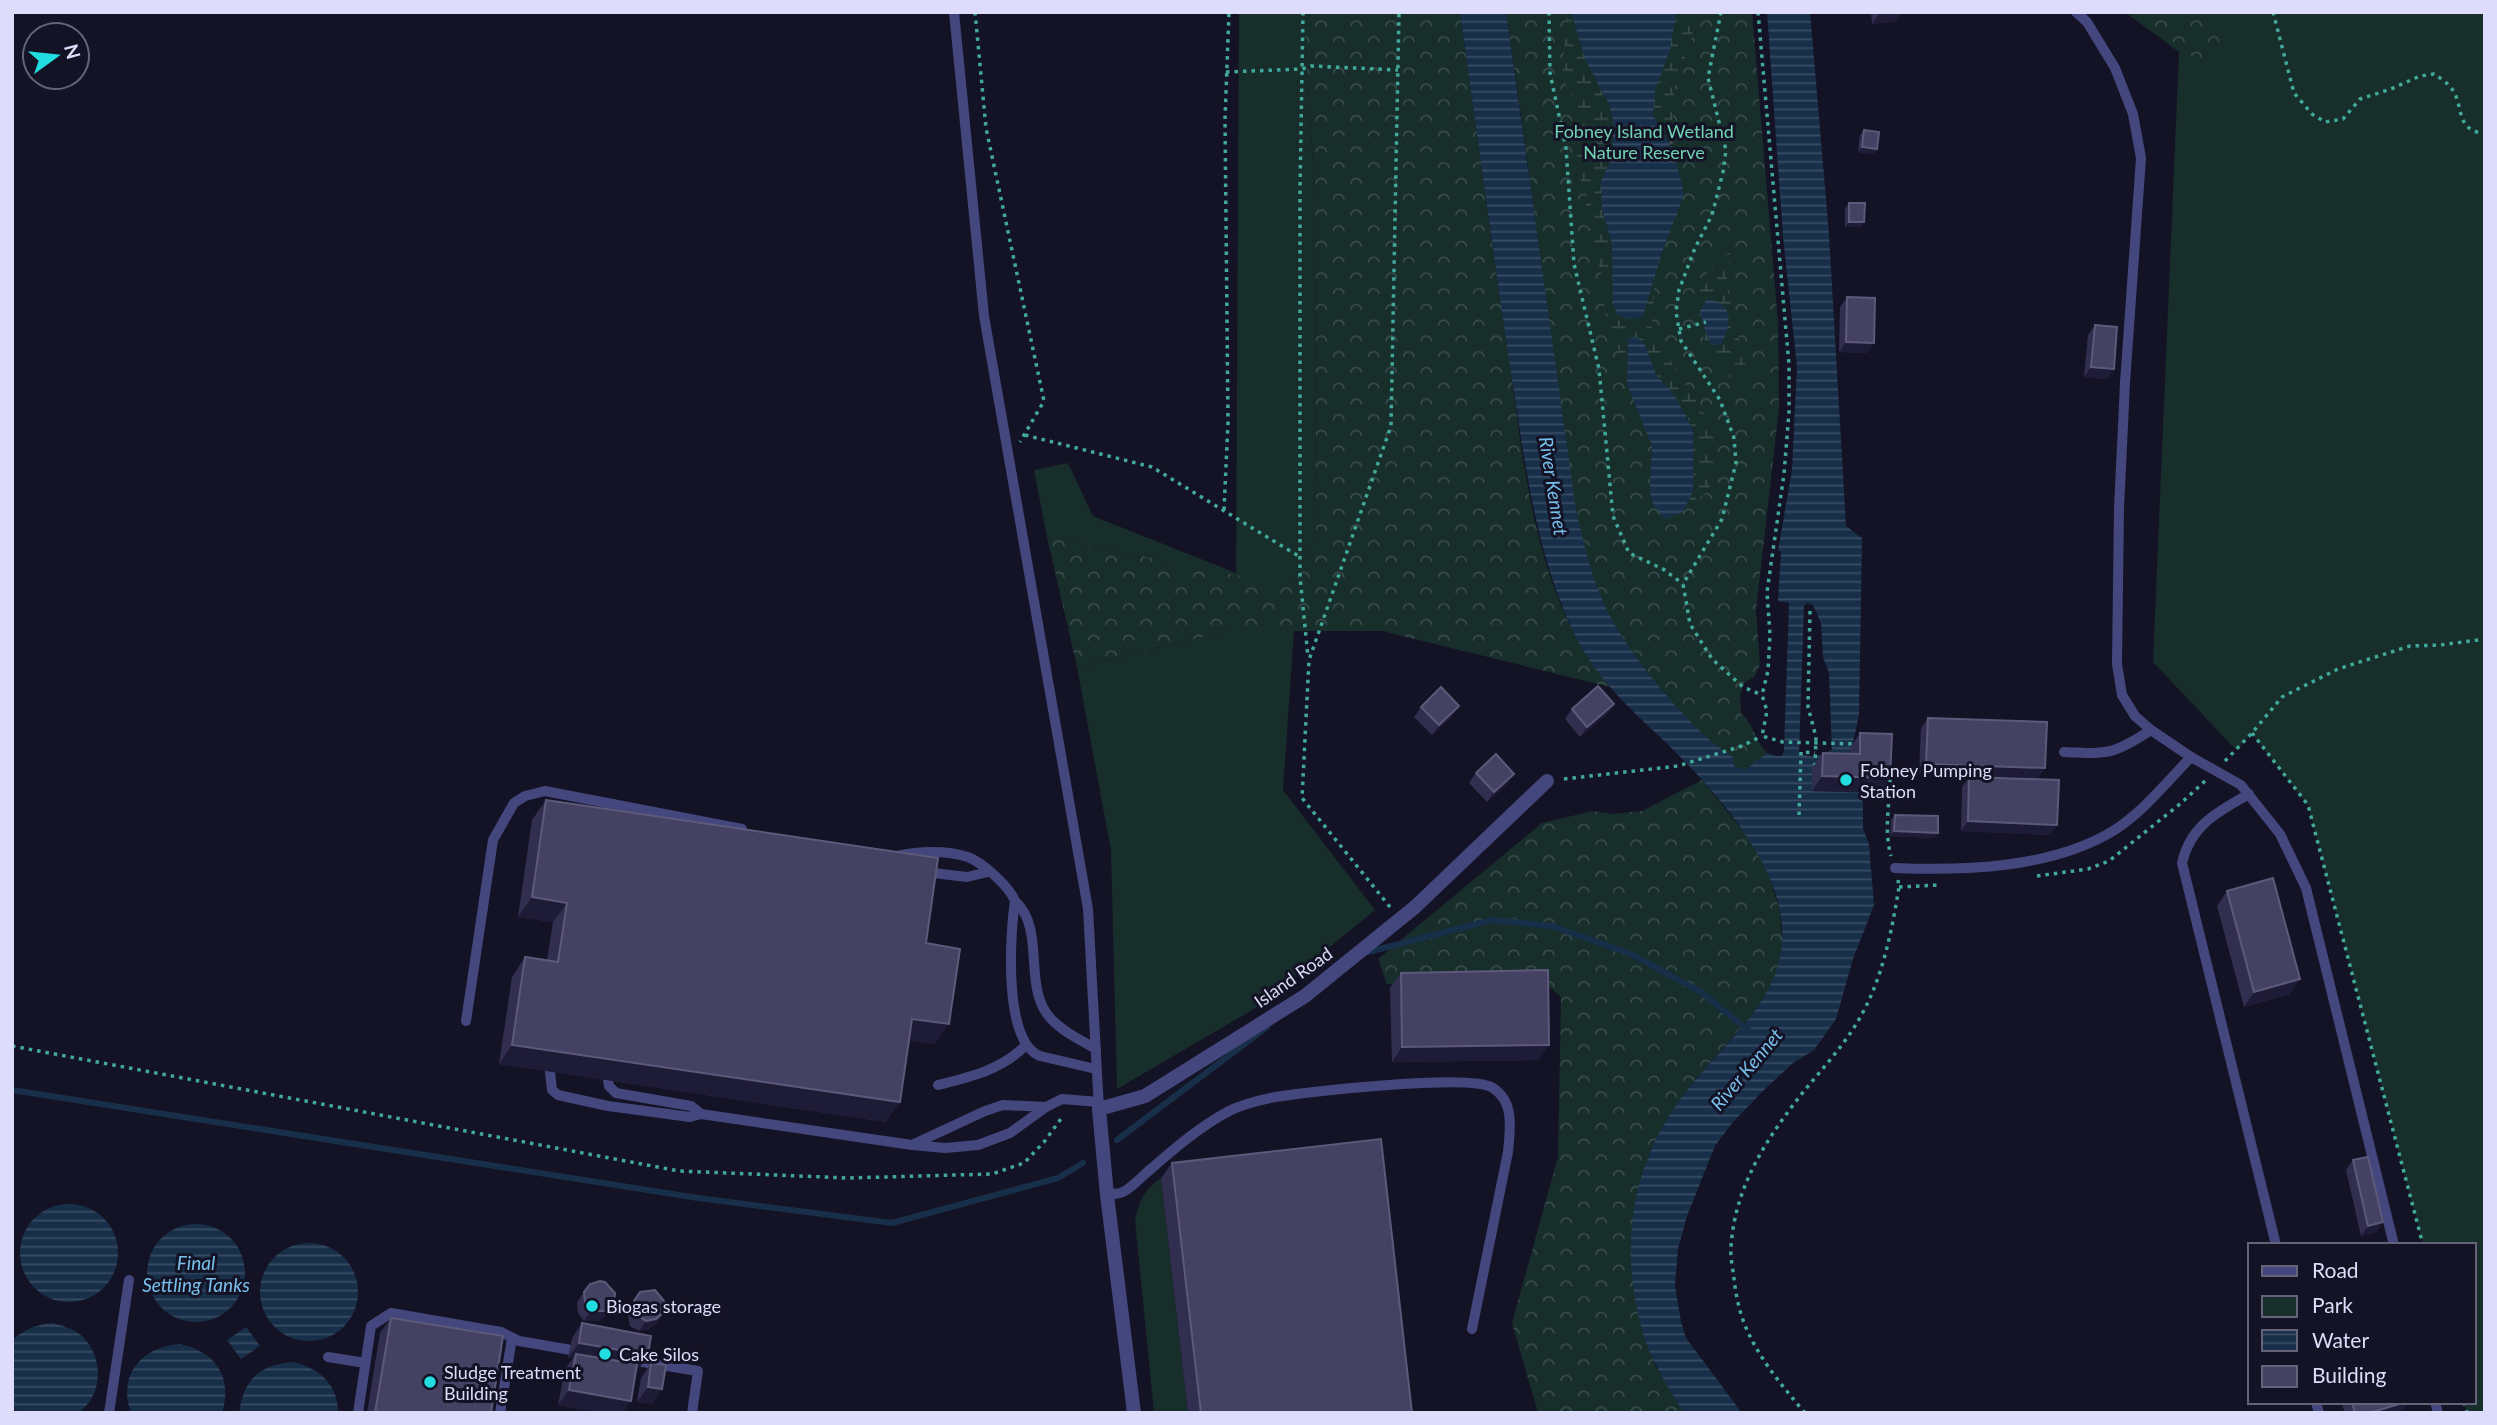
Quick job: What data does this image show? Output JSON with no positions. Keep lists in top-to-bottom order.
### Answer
{
  "streets": {
    "street": ["Island Road"]
  },
  "water": ["River Kennet", "Final Settling Tanks"],
  "parks": ["Fobney Island Wetland Nature Reserve"],
  "places": [
    "Fobney Pumping Station",
    "Biogas storage",
    "Cake Silos",
    "Sludge Treatment Building"
  ],
  "legend": [
    "Road",
    "Park",
    "Water",
    "Building"
  ],
  "north": "right"
}
